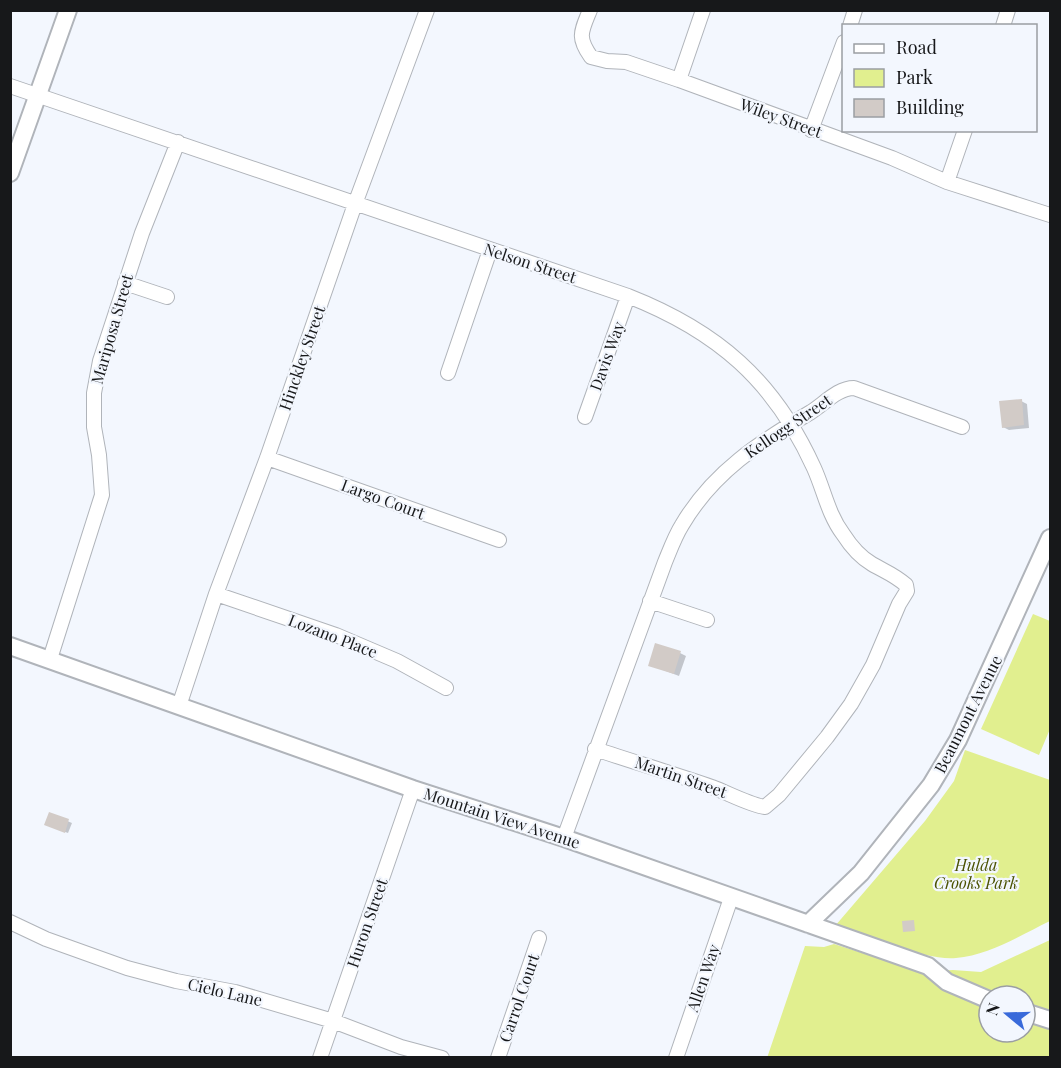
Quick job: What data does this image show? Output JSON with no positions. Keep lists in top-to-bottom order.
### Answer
{
  "streets": {
    "street": [
      "Wiley Street",
      "Nelson Street",
      "Mariposa Street",
      "Davis Way",
      "Hinckley Street",
      "Kellogg Street",
      "Largo Court",
      "Lozano Place",
      "Beaumont Avenue",
      "Martin Street",
      "Mountain View Avenue",
      "Huron Street",
      "Allen Way",
      "Cielo Lane",
      "Carrol Court"
    ]
  },
  "crossings": [
    ["Nelson Street", "Mariposa Street"],
    ["Nelson Street", "Davis Way"],
    ["Nelson Street", "Hinckley Street"],
    ["Nelson Street", "Kellogg Street"],
    ["Nelson Street", "Martin Street"],
    ["Mariposa Street", "Mountain View Avenue"],
    ["Hinckley Street", "Largo Court"],
    ["Hinckley Street", "Lozano Place"],
    ["Hinckley Street", "Mountain View Avenue"],
    ["Kellogg Street", "Martin Street"],
    ["Kellogg Street", "Mountain View Avenue"],
    ["Beaumont Avenue", "Mountain View Avenue"],
    ["Mountain View Avenue", "Huron Street"],
    ["Mountain View Avenue", "Allen Way"],
    ["Huron Street", "Cielo Lane"]
  ],
  "parks": ["Hulda Crooks Park"],
  "legend": ["Road", "Park", "Building"],
  "north": "left"
}
